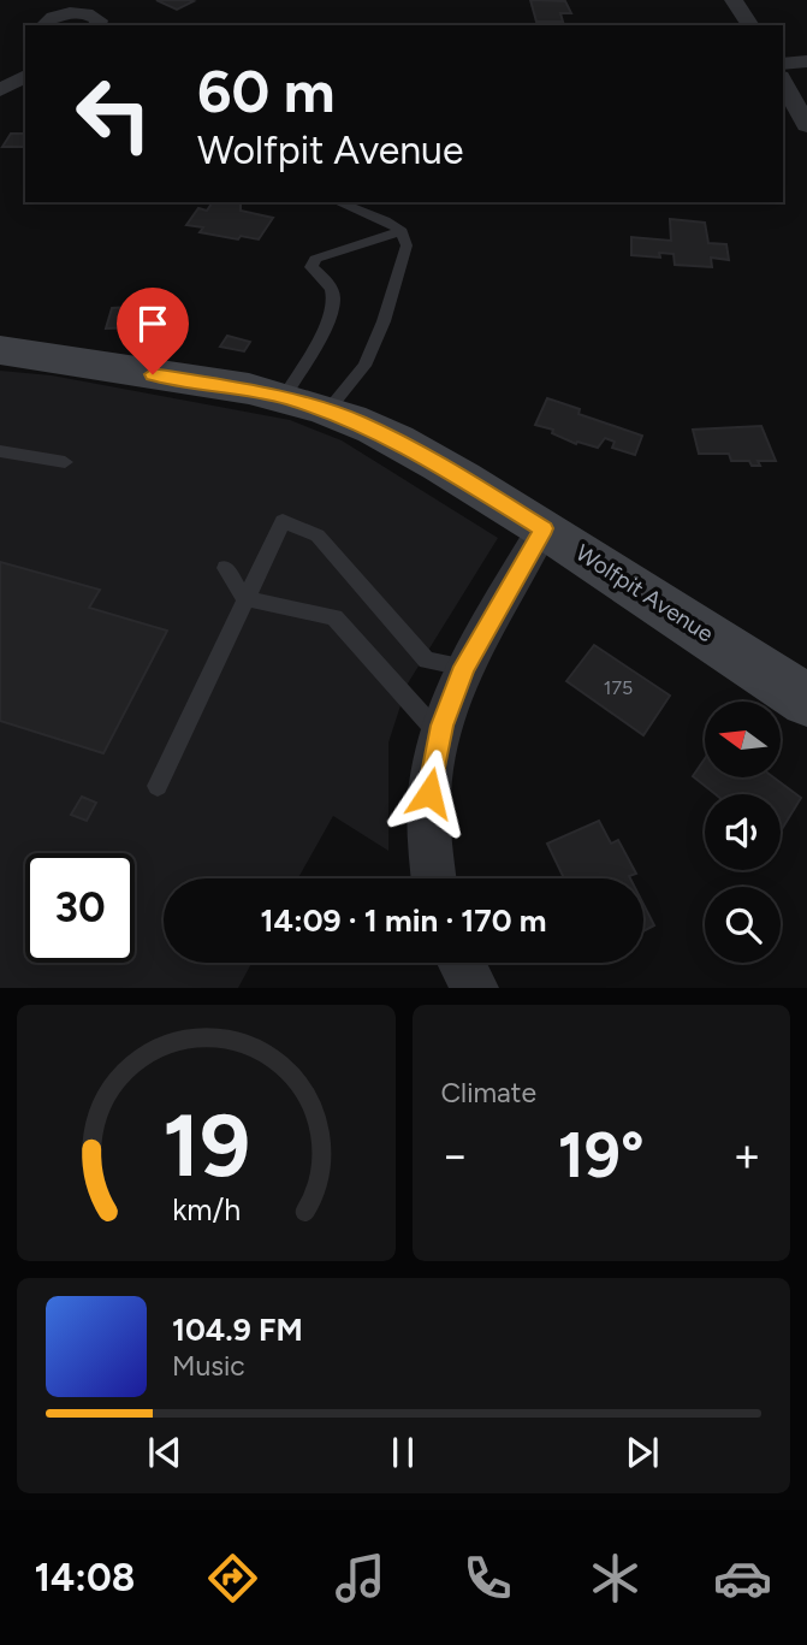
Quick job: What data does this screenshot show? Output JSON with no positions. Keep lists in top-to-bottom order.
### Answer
{
  "streets": {
    "street": ["Wolfpit Avenue"]
  },
  "house_numbers": ["175"],
  "north": "left",
  "page": {
    "turn": ["60 m", "Wolfpit Avenue"],
    "limit": "30",
    "trip": "14:09 · 1 min · 170 m",
    "tile": "Climate",
    "heat": ["−", "19°", "+"],
    "song": ["104.9 FM", "Music"],
    "tabs": "14:08",
    "gauge": ["19", "km/h"]
  }
}
